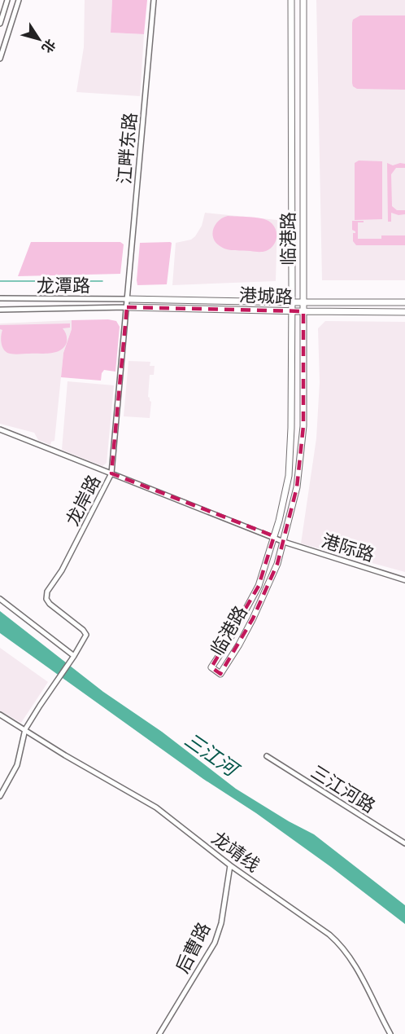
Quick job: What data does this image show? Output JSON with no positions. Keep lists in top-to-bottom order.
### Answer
{
  "streets": {
    "main road": ["临港路", "港城路"],
    "street": [
      "江畔东路",
      "龙潭路",
      "龙岸路",
      "港际路",
      "三江河路",
      "龙靖线",
      "后曹路"
    ]
  },
  "crossings": [
    ["江畔东路", "龙潭路"],
    ["江畔东路", "港城路"],
    ["江畔东路", "龙岸路"],
    ["临港路", "港城路"],
    ["临港路", "港际路"],
    ["龙潭路", "港城路"],
    ["龙潭路", "龙岸路"],
    ["港城路", "龙岸路"],
    ["龙岸路", "港际路"],
    ["龙靖线", "后曹路"]
  ],
  "water": ["三江河"],
  "north": "bottom right"
}
